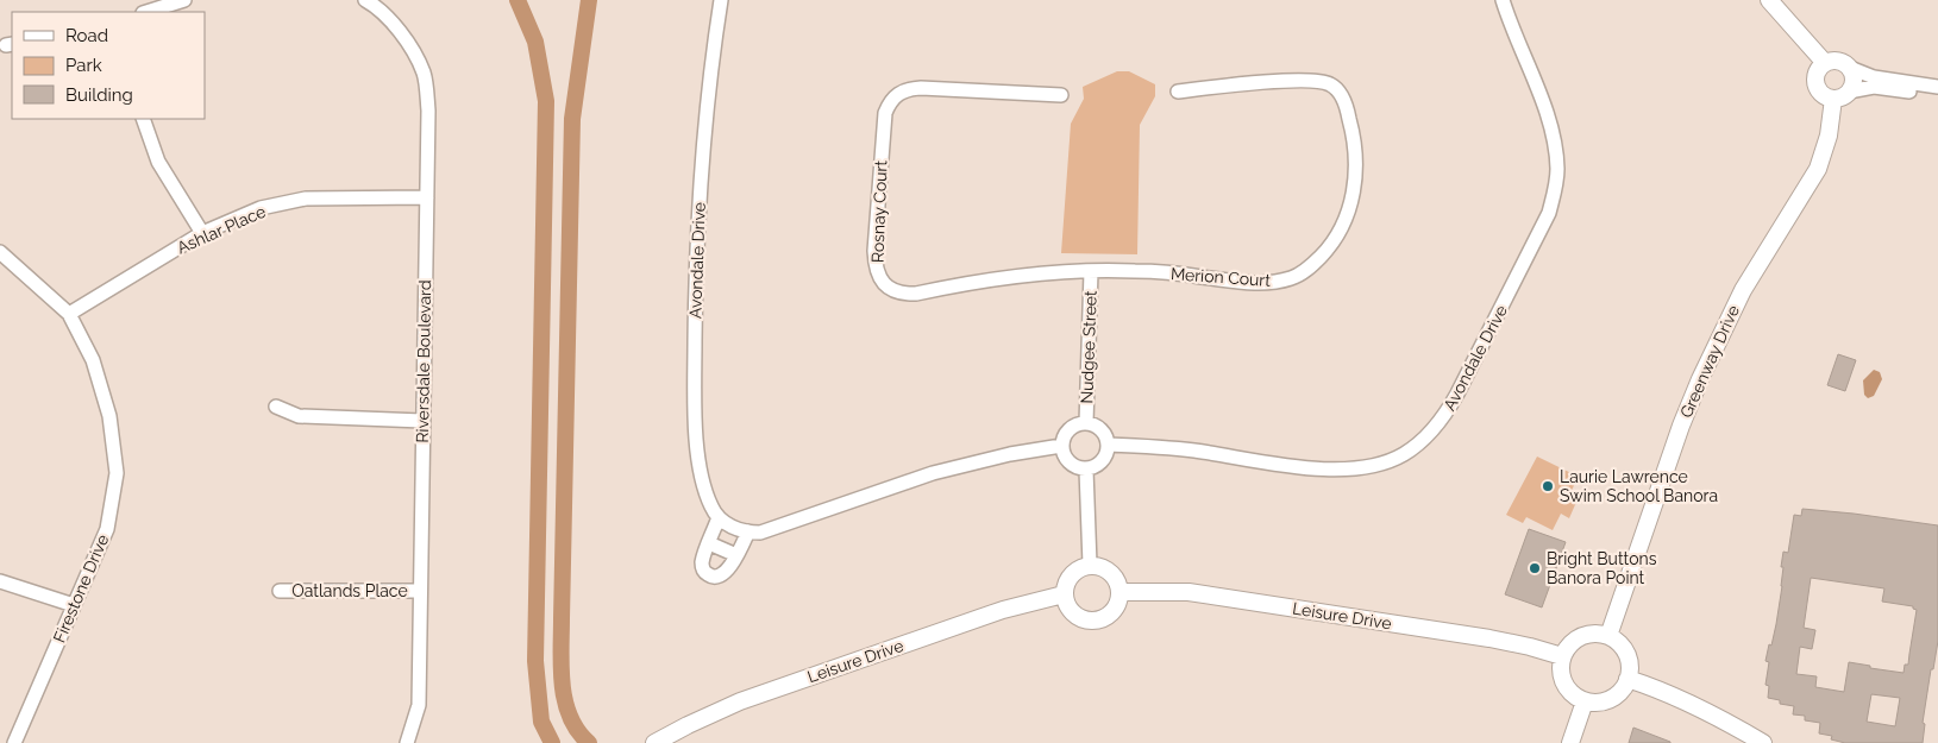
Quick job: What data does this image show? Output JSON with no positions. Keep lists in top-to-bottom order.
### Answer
{
  "streets": {
    "street": [
      "Rosnay Court",
      "Ashlar Place",
      "Avondale Drive",
      "Merion Court",
      "Nudgee Street",
      "Riversdale Boulevard",
      "Greenway Drive",
      "Firestone Drive",
      "Oatlands Place",
      "Leisure Drive"
    ]
  },
  "crossings": [
    ["Rosnay Court", "Merion Court"],
    ["Rosnay Court", "Nudgee Street"],
    ["Ashlar Place", "Riversdale Boulevard"],
    ["Ashlar Place", "Firestone Drive"],
    ["Avondale Drive", "Nudgee Street"],
    ["Merion Court", "Nudgee Street"],
    ["Riversdale Boulevard", "Oatlands Place"],
    ["Greenway Drive", "Leisure Drive"]
  ],
  "places": ["Laurie Lawrence Swim School Banora", "Bright Buttons Banora Point"],
  "legend": ["Road", "Park", "Building"]
}
